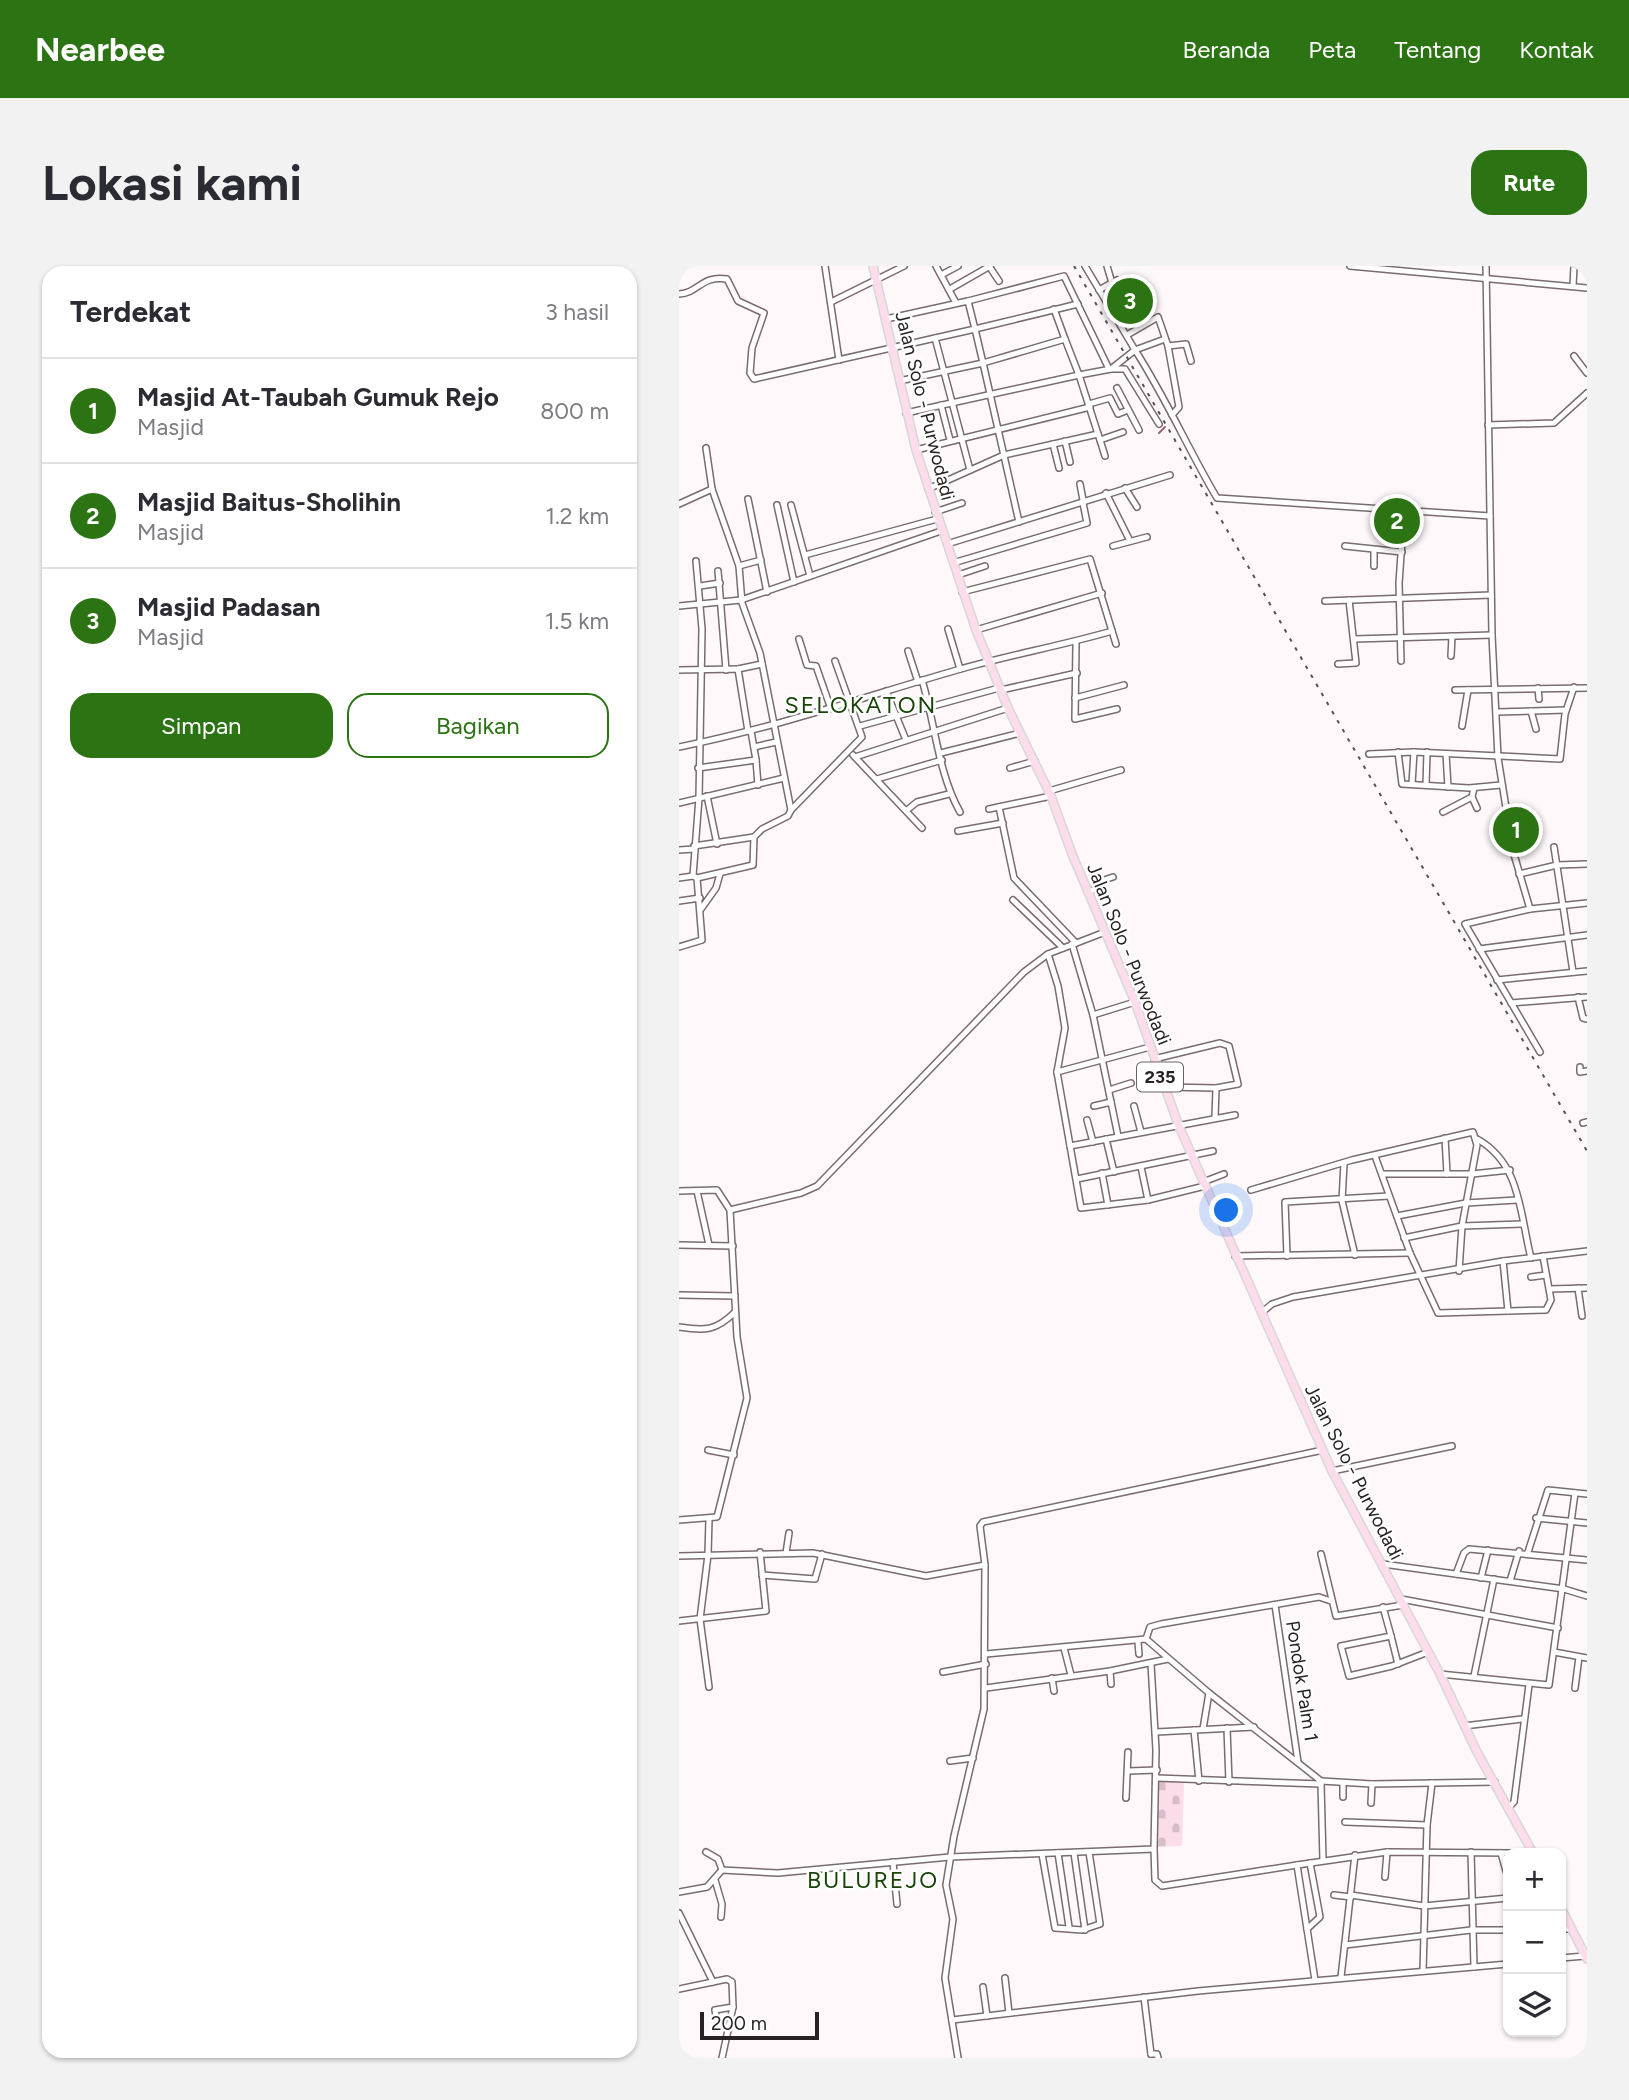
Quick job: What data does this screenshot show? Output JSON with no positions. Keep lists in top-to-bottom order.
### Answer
{
  "streets": {
    "main road": ["Jalan Solo - Purwodadi", "235"],
    "street": ["Pondok Palm 1"]
  },
  "districts": ["SELOKATON", "BULUREJO"],
  "scale_bar": "200 m",
  "page": {
    "header": "Nearbee",
    "nav": [
      "Beranda",
      "Peta",
      "Tentang",
      "Kontak"
    ],
    "buttons": [
      "Rute",
      ["Simpan", "Bagikan"]
    ],
    "title": "Lokasi kami",
    "heading": ["Terdekat", "3 hasil"],
    "pins": ["3", "2", "1"],
    "list": [
      {
        "mark": "1",
        "name": "Masjid At-Taubah Gumuk Rejo",
        "note": "Masjid",
        "value": "800 m"
      },
      {
        "mark": "2",
        "name": "Masjid Baitus-Sholihin",
        "note": "Masjid",
        "value": "1.2 km"
      },
      {
        "mark": "3",
        "name": "Masjid Padasan",
        "note": "Masjid",
        "value": "1.5 km"
      }
    ],
    "map_buttons": ["+", "−"],
    "scale": "200 m"
  }
}
